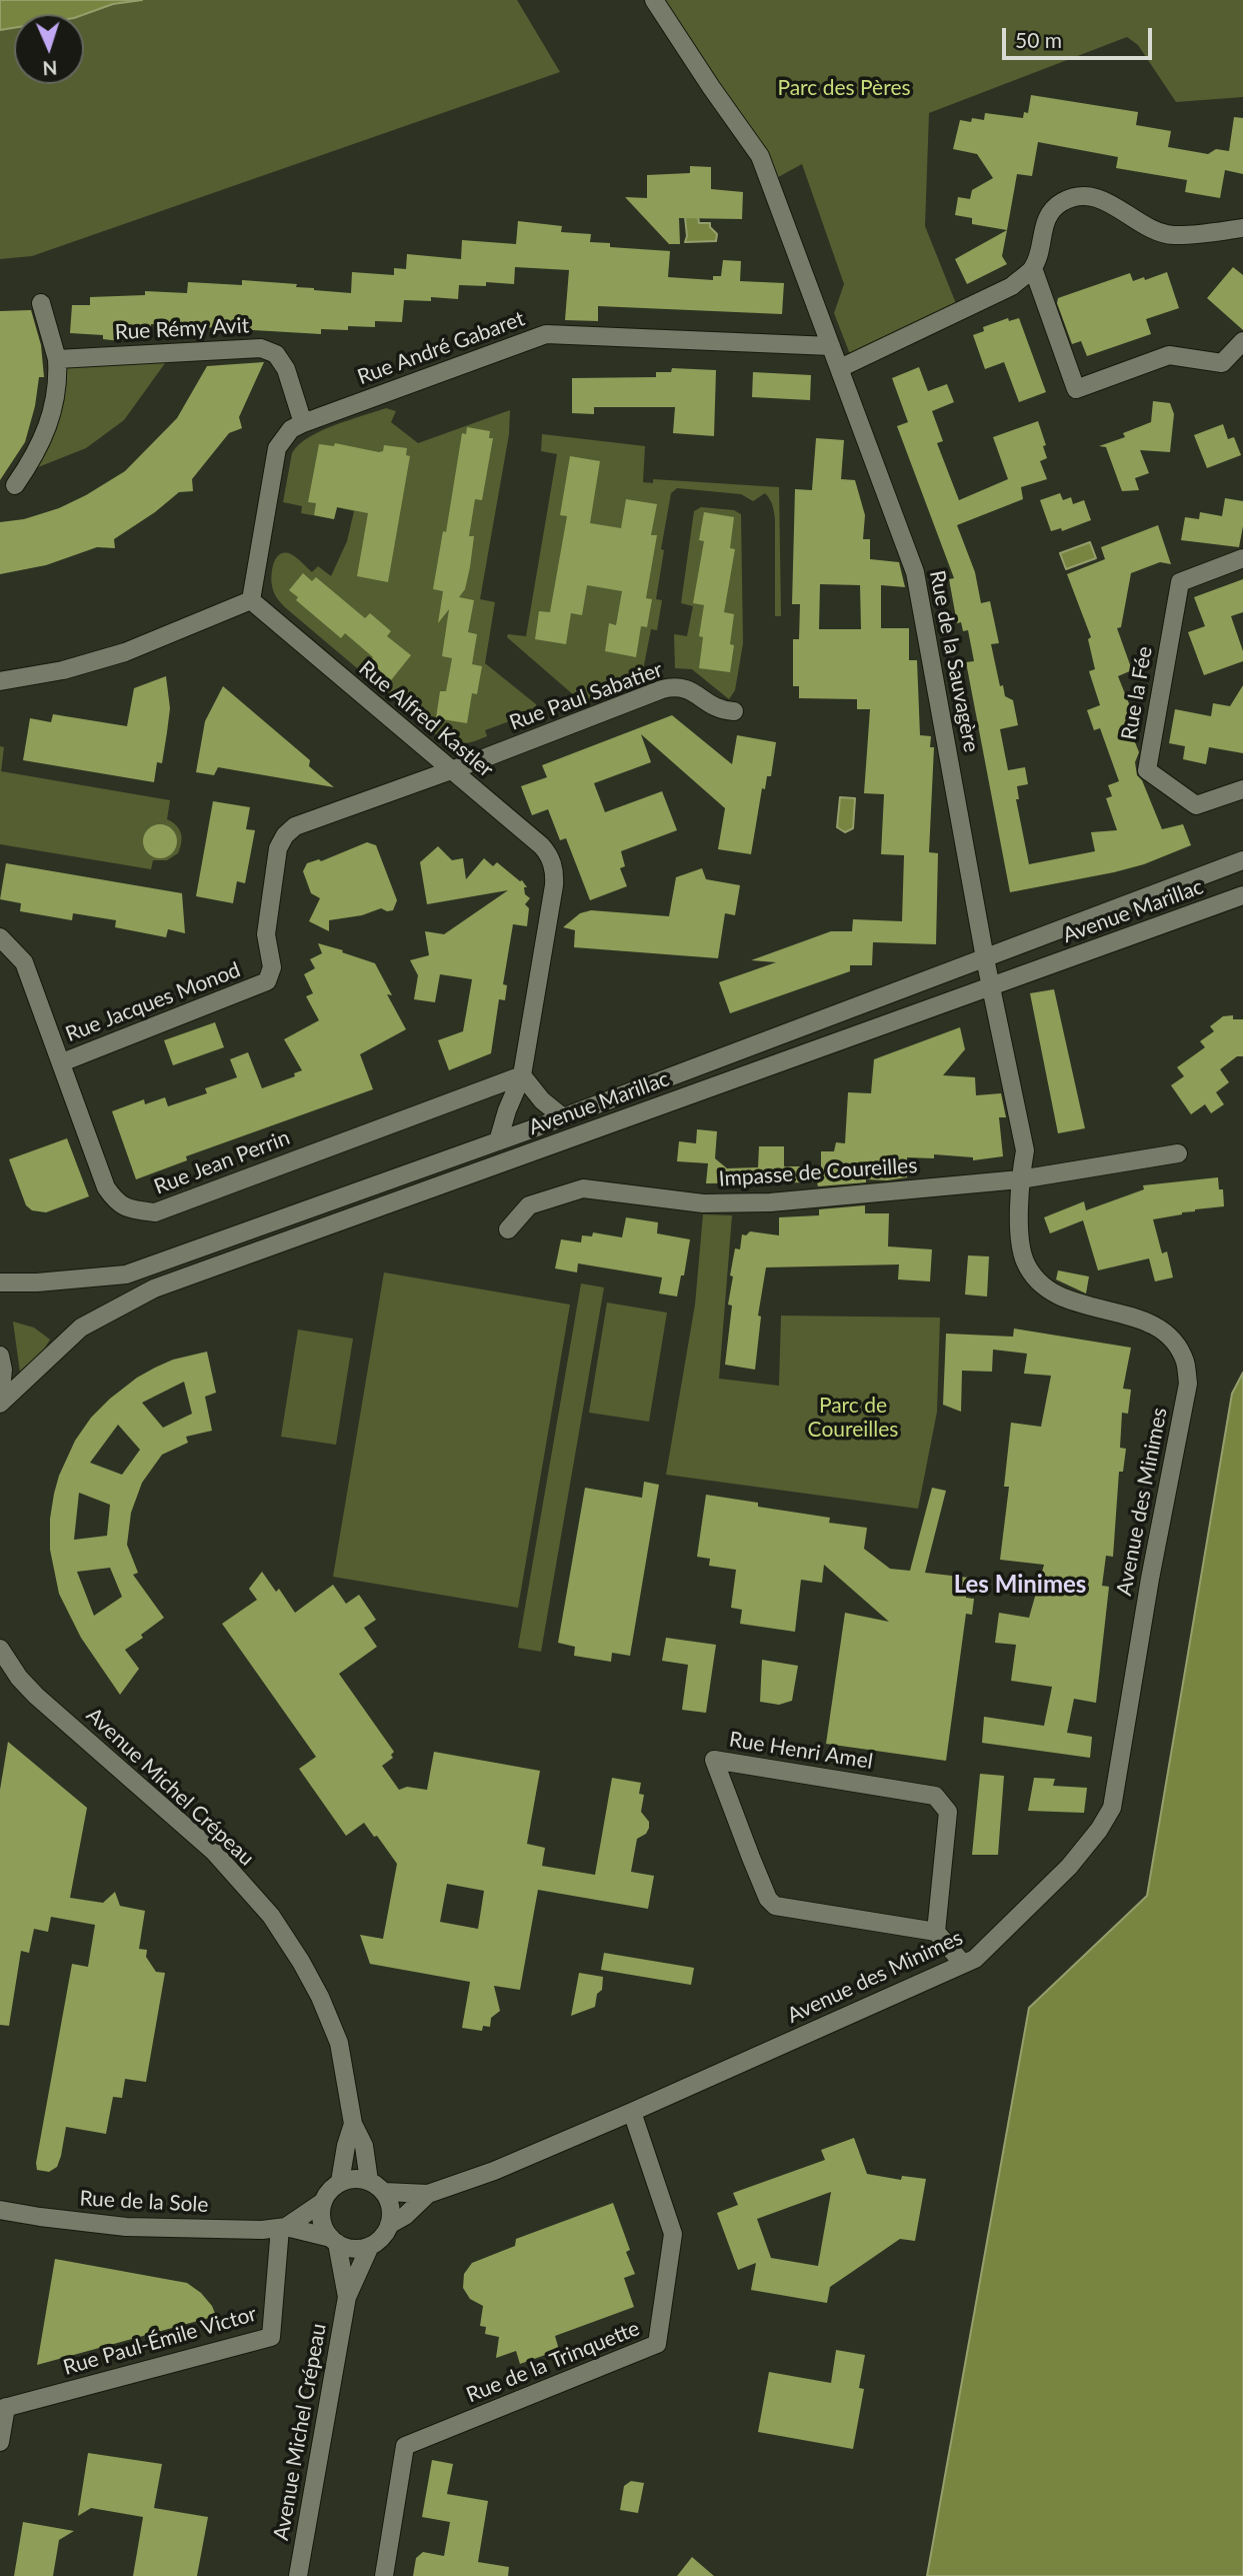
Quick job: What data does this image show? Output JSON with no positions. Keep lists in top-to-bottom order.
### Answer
{
  "streets": {
    "street": [
      "Rue Rémy Avit",
      "Rue André Gabaret",
      "Rue de la Sauvagère",
      "Rue la Fée",
      "Rue Paul Sabatier",
      "Rue Alfred Kastler",
      "Avenue Marillac",
      "Rue Jacques Monod",
      "Rue Jean Perrin",
      "Impasse de Coureilles",
      "Avenue des Minimes",
      "Rue Henri Amel",
      "Avenue Michel Crépeau",
      "Rue de la Sole",
      "Rue Paul-Émile Victor",
      "Rue de la Trinquette"
    ]
  },
  "crossings": [
    ["Rue Rémy Avit", "Rue André Gabaret"],
    ["Rue André Gabaret", "Rue de la Sauvagère"],
    ["Rue André Gabaret", "Rue Alfred Kastler"],
    ["Rue de la Sauvagère", "Avenue Marillac"],
    ["Rue de la Sauvagère", "Impasse de Coureilles"],
    ["Rue de la Sauvagère", "Avenue des Minimes"],
    ["Rue Paul Sabatier", "Rue Alfred Kastler"],
    ["Rue Paul Sabatier", "Rue Jacques Monod"],
    ["Rue Alfred Kastler", "Avenue Marillac"],
    ["Rue Alfred Kastler", "Rue Jacques Monod"],
    ["Rue Alfred Kastler", "Rue Jean Perrin"],
    ["Rue Jacques Monod", "Rue Jean Perrin"],
    ["Avenue des Minimes", "Avenue Michel Crépeau"],
    ["Avenue des Minimes", "Rue de la Sole"],
    ["Avenue des Minimes", "Rue de la Trinquette"],
    ["Avenue Michel Crépeau", "Rue de la Sole"],
    ["Rue de la Sole", "Rue Paul-Émile Victor"]
  ],
  "districts": ["Les Minimes"],
  "parks": ["Parc des Pères", "Parc de Coureilles"],
  "scale_bar": "50 m",
  "north": "bottom"
}
